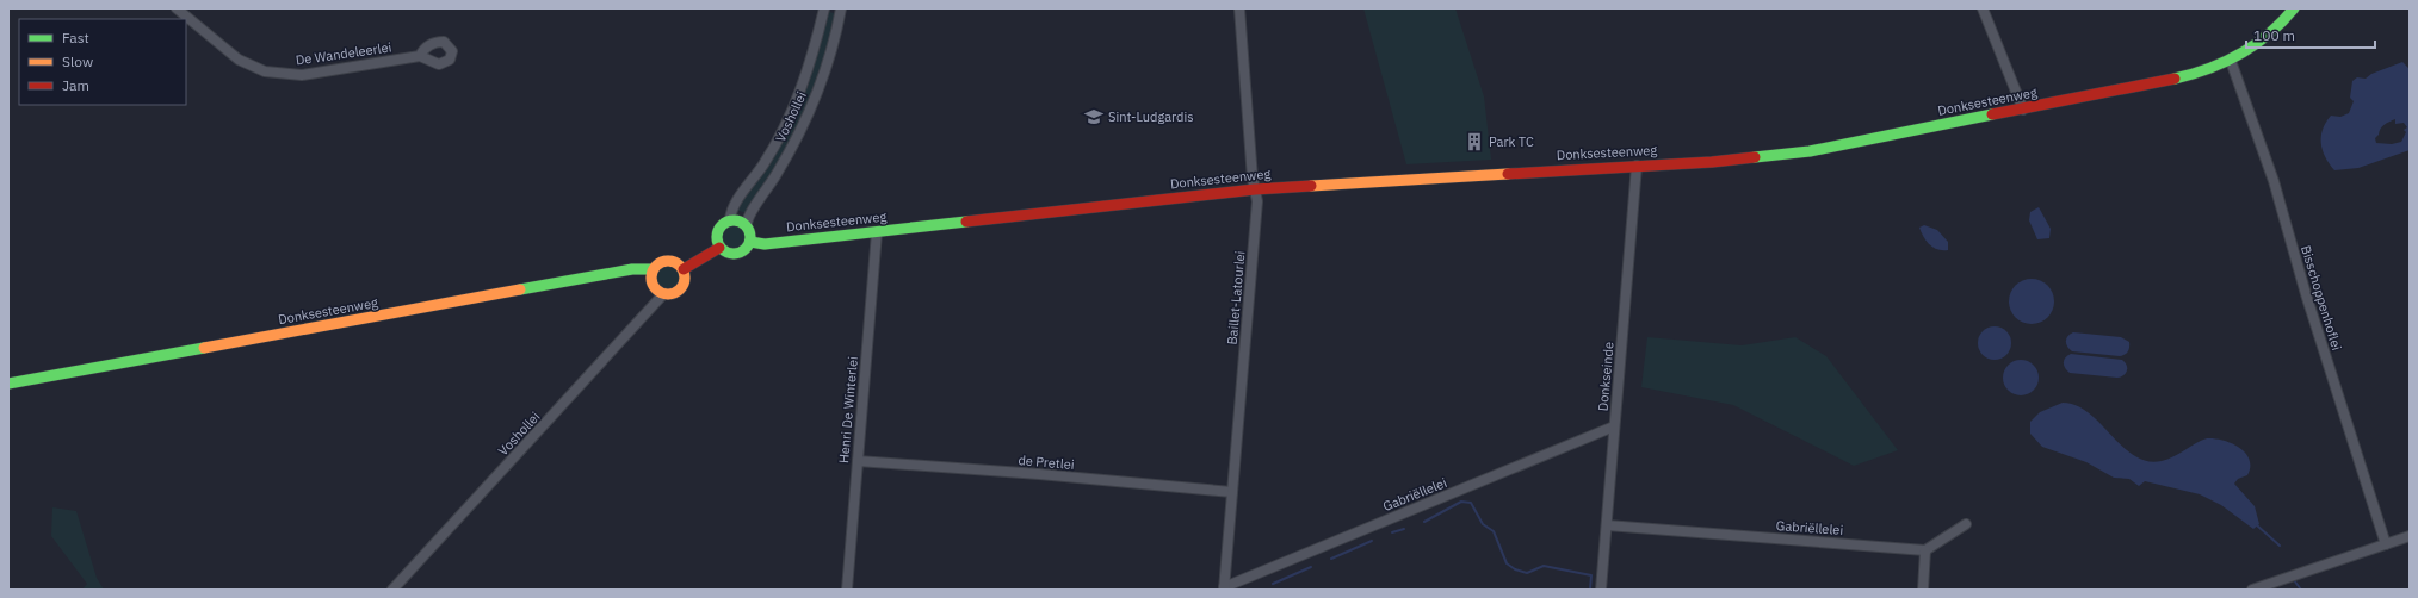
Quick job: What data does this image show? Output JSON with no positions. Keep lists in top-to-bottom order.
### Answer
{
  "streets": {
    "street": [
      "De Wandeleerlei",
      "Donksesteenweg",
      "Voshollei",
      "Baillet-Latourlei",
      "Bisschoppenhoflei",
      "Donkseinde",
      "Henri De Winterlei",
      "de Pretlei",
      "Gabriëllelei"
    ]
  },
  "crossings": [
    ["Donksesteenweg", "Voshollei"],
    ["Donksesteenweg", "Baillet-Latourlei"],
    ["Donksesteenweg", "Bisschoppenhoflei"],
    ["Donksesteenweg", "Donkseinde"],
    ["Donksesteenweg", "Henri De Winterlei"],
    ["Baillet-Latourlei", "de Pretlei"],
    ["Baillet-Latourlei", "Gabriëllelei"],
    ["Donkseinde", "Gabriëllelei"],
    ["Henri De Winterlei", "de Pretlei"]
  ],
  "places": {
    "school or university": ["Sint-Ludgardis"],
    "building": ["Park TC"]
  },
  "legend": ["Fast", "Slow", "Jam"],
  "scale_bar": "100 m"
}
